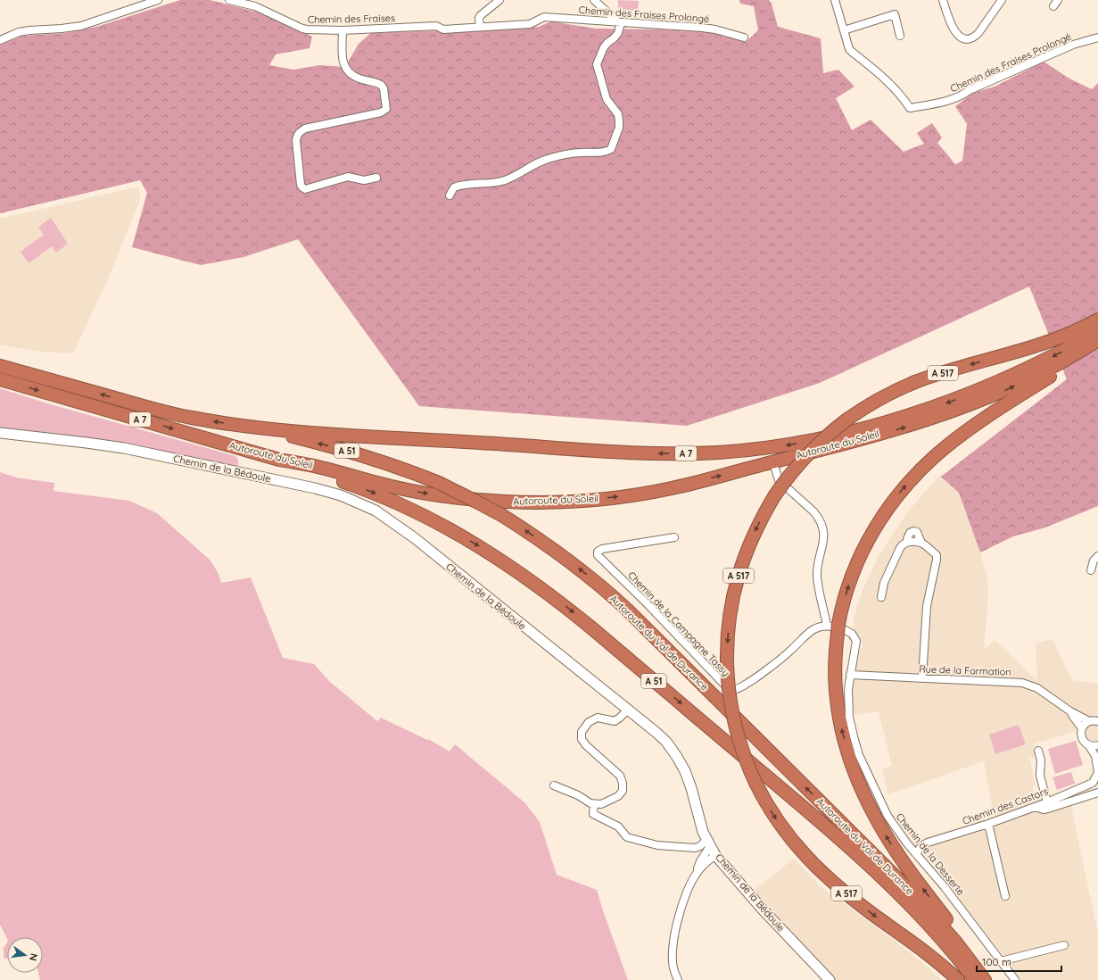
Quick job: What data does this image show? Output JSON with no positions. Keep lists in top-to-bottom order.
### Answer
{
  "streets": {
    "highway": [
      "A 517",
      "A 7",
      "Autoroute du Soleil",
      "A 51",
      "Autoroute du Val de Durance"
    ],
    "street": [
      "Chemin des Fraises Prolongé",
      "Chemin des Fraises",
      "Chemin de la Bédoule",
      "Chemin de la Campagne Tassy",
      "Rue de la Formation",
      "Chemin des Castors",
      "Chemin de la Desserte"
    ]
  },
  "crossings": [
    ["Chemin des Fraises Prolongé", "Chemin des Fraises"],
    ["Autoroute du Soleil", "Autoroute du Val de Durance"],
    ["Chemin de la Campagne Tassy", "Chemin de la Desserte"],
    ["Rue de la Formation", "Chemin des Castors"],
    ["Rue de la Formation", "Chemin de la Desserte"],
    ["Chemin des Castors", "Chemin de la Desserte"]
  ],
  "scale_bar": "100 m",
  "north": "right"
}
